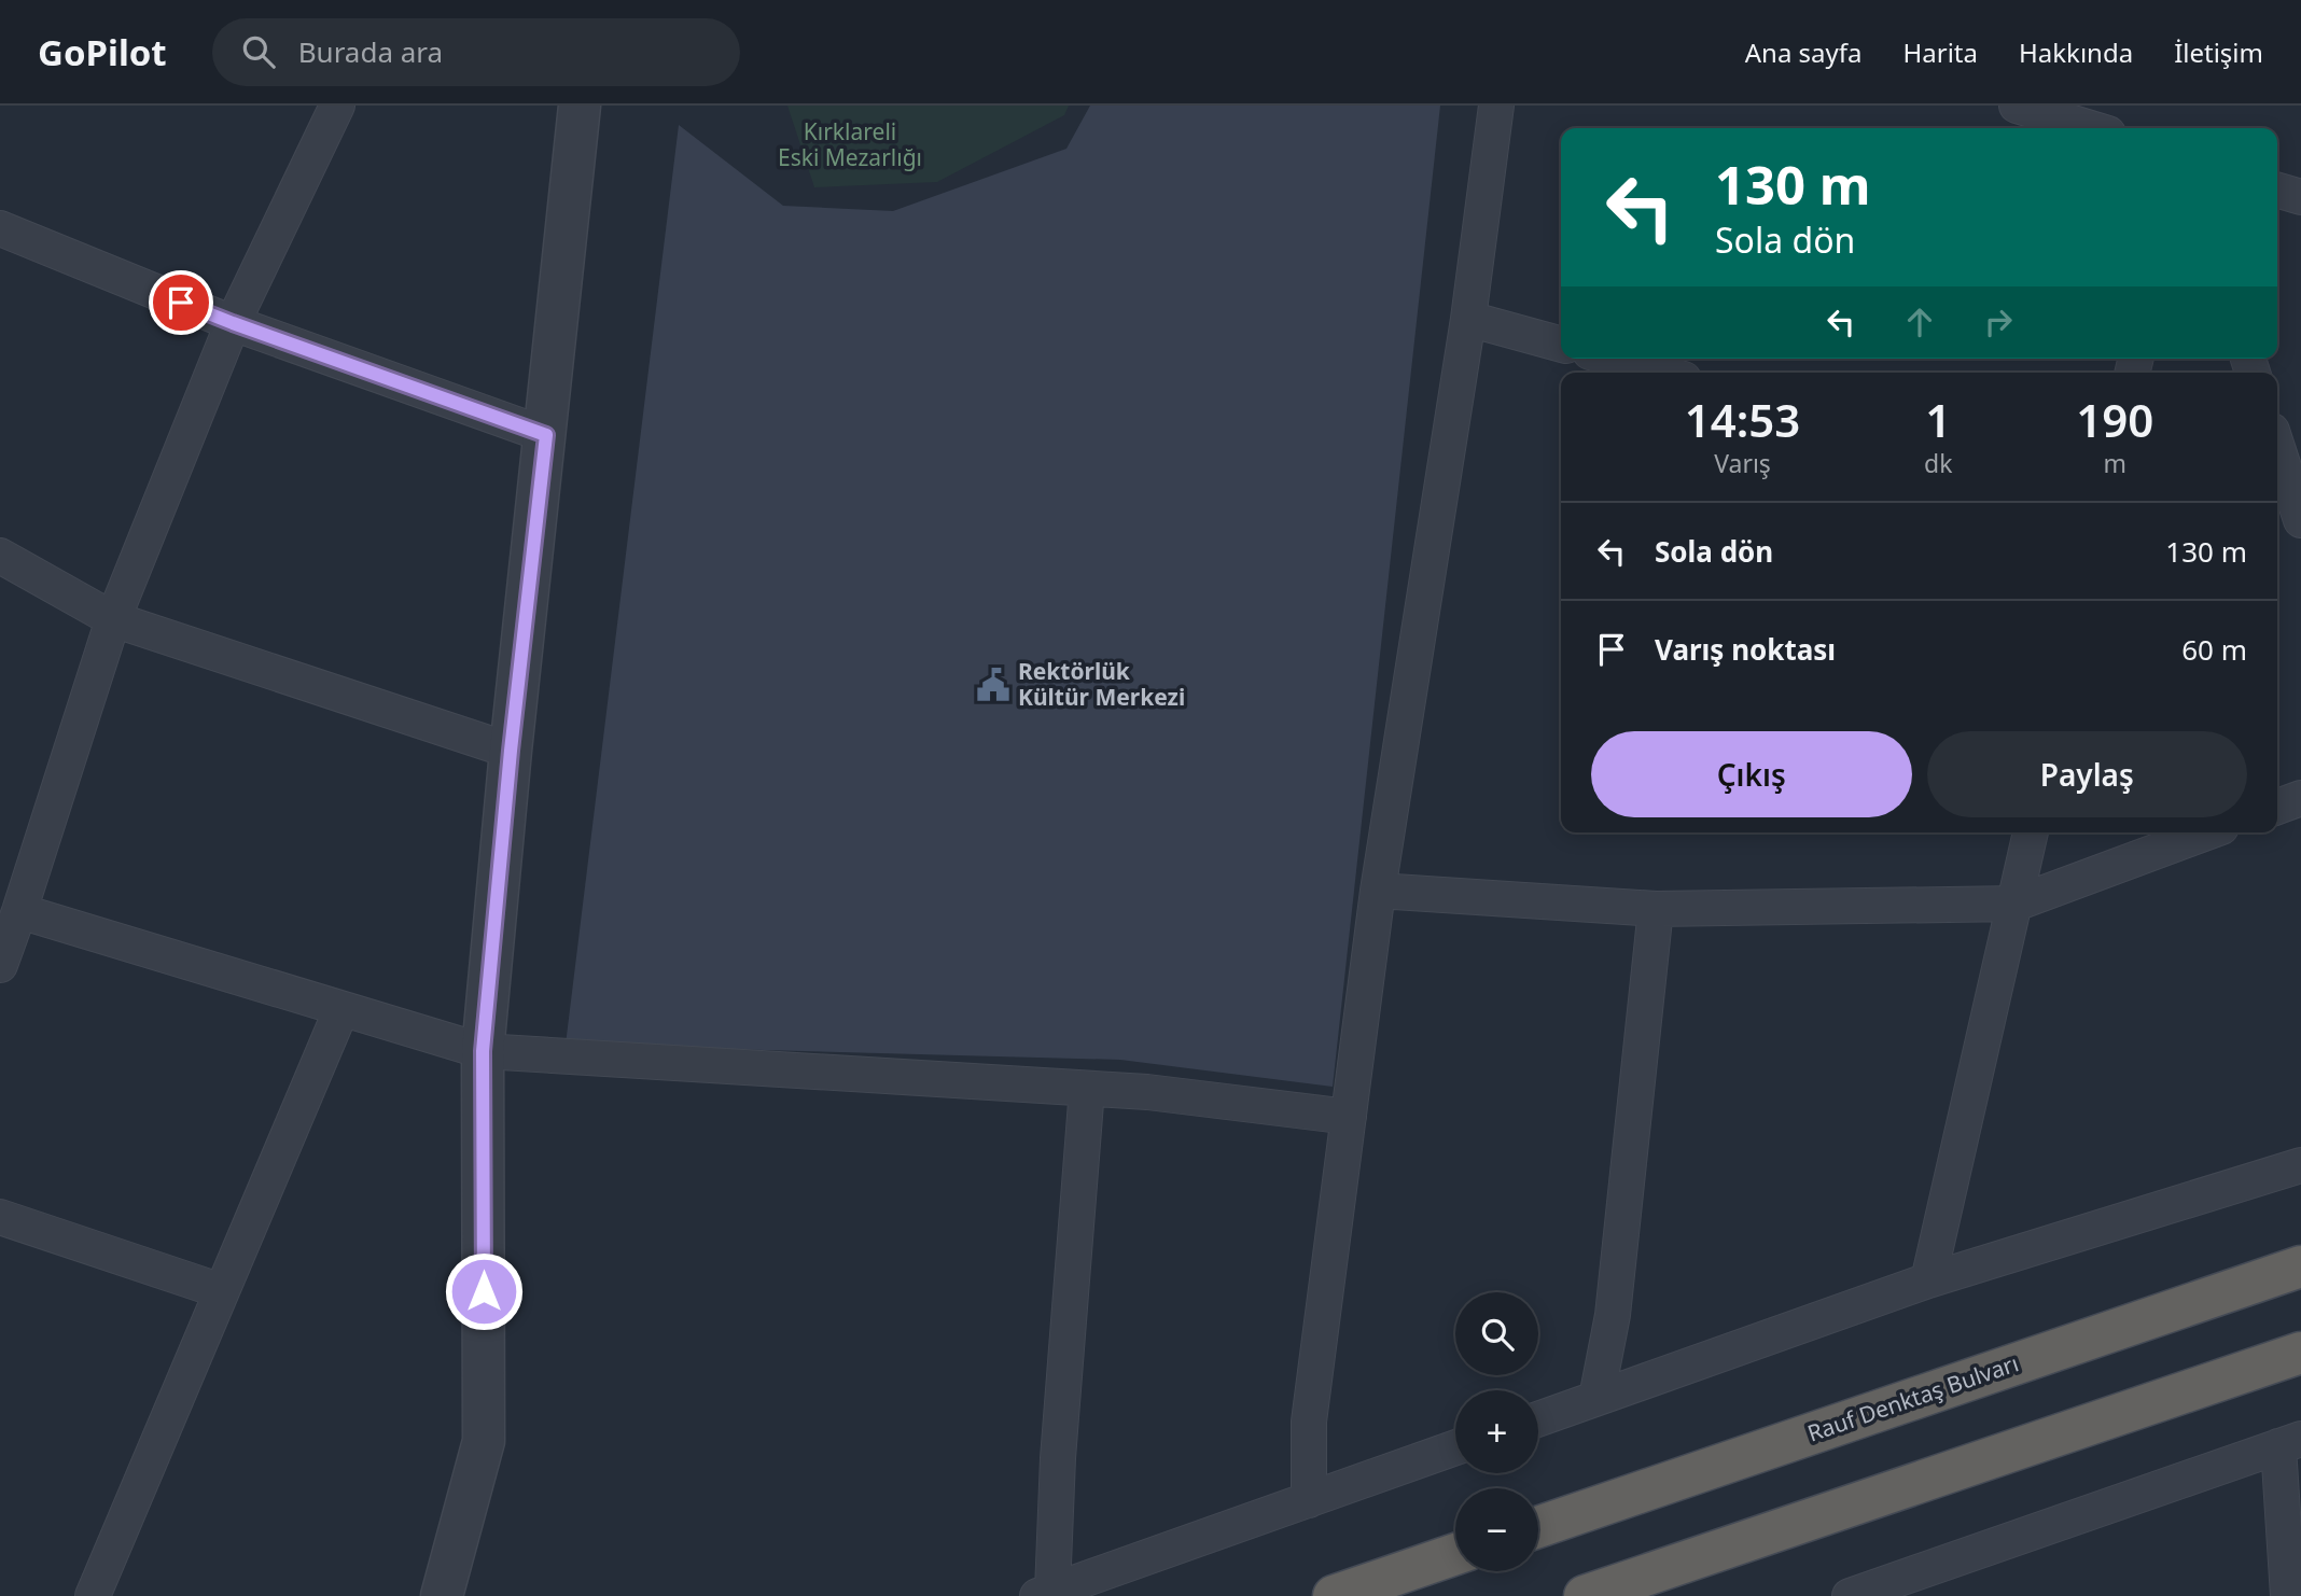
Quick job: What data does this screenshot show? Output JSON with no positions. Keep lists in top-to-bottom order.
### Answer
{
  "streets": {
    "highway": ["Rauf Denktaş Bulvarı"]
  },
  "parks": ["Kırklareli Eski Mezarlığı"],
  "places": {
    "public building": ["Rektörlük Kültür Merkezi"]
  },
  "page": {
    "header": "GoPilot",
    "search": "Burada ara",
    "nav": [
      "Ana sayfa",
      "Harita",
      "Hakkında",
      "İletişim"
    ],
    "turn": ["130 m", "Sola dön"],
    "eta": [
      "14:53",
      "Varış",
      "1",
      "dk",
      "190",
      "m"
    ],
    "list": [
      {
        "name": "Sola dön",
        "value": "130 m"
      },
      {
        "name": "Varış noktası",
        "value": "60 m"
      }
    ],
    "buttons": ["Çıkış", "Paylaş"],
    "map_buttons": ["+", "−"]
  }
}
